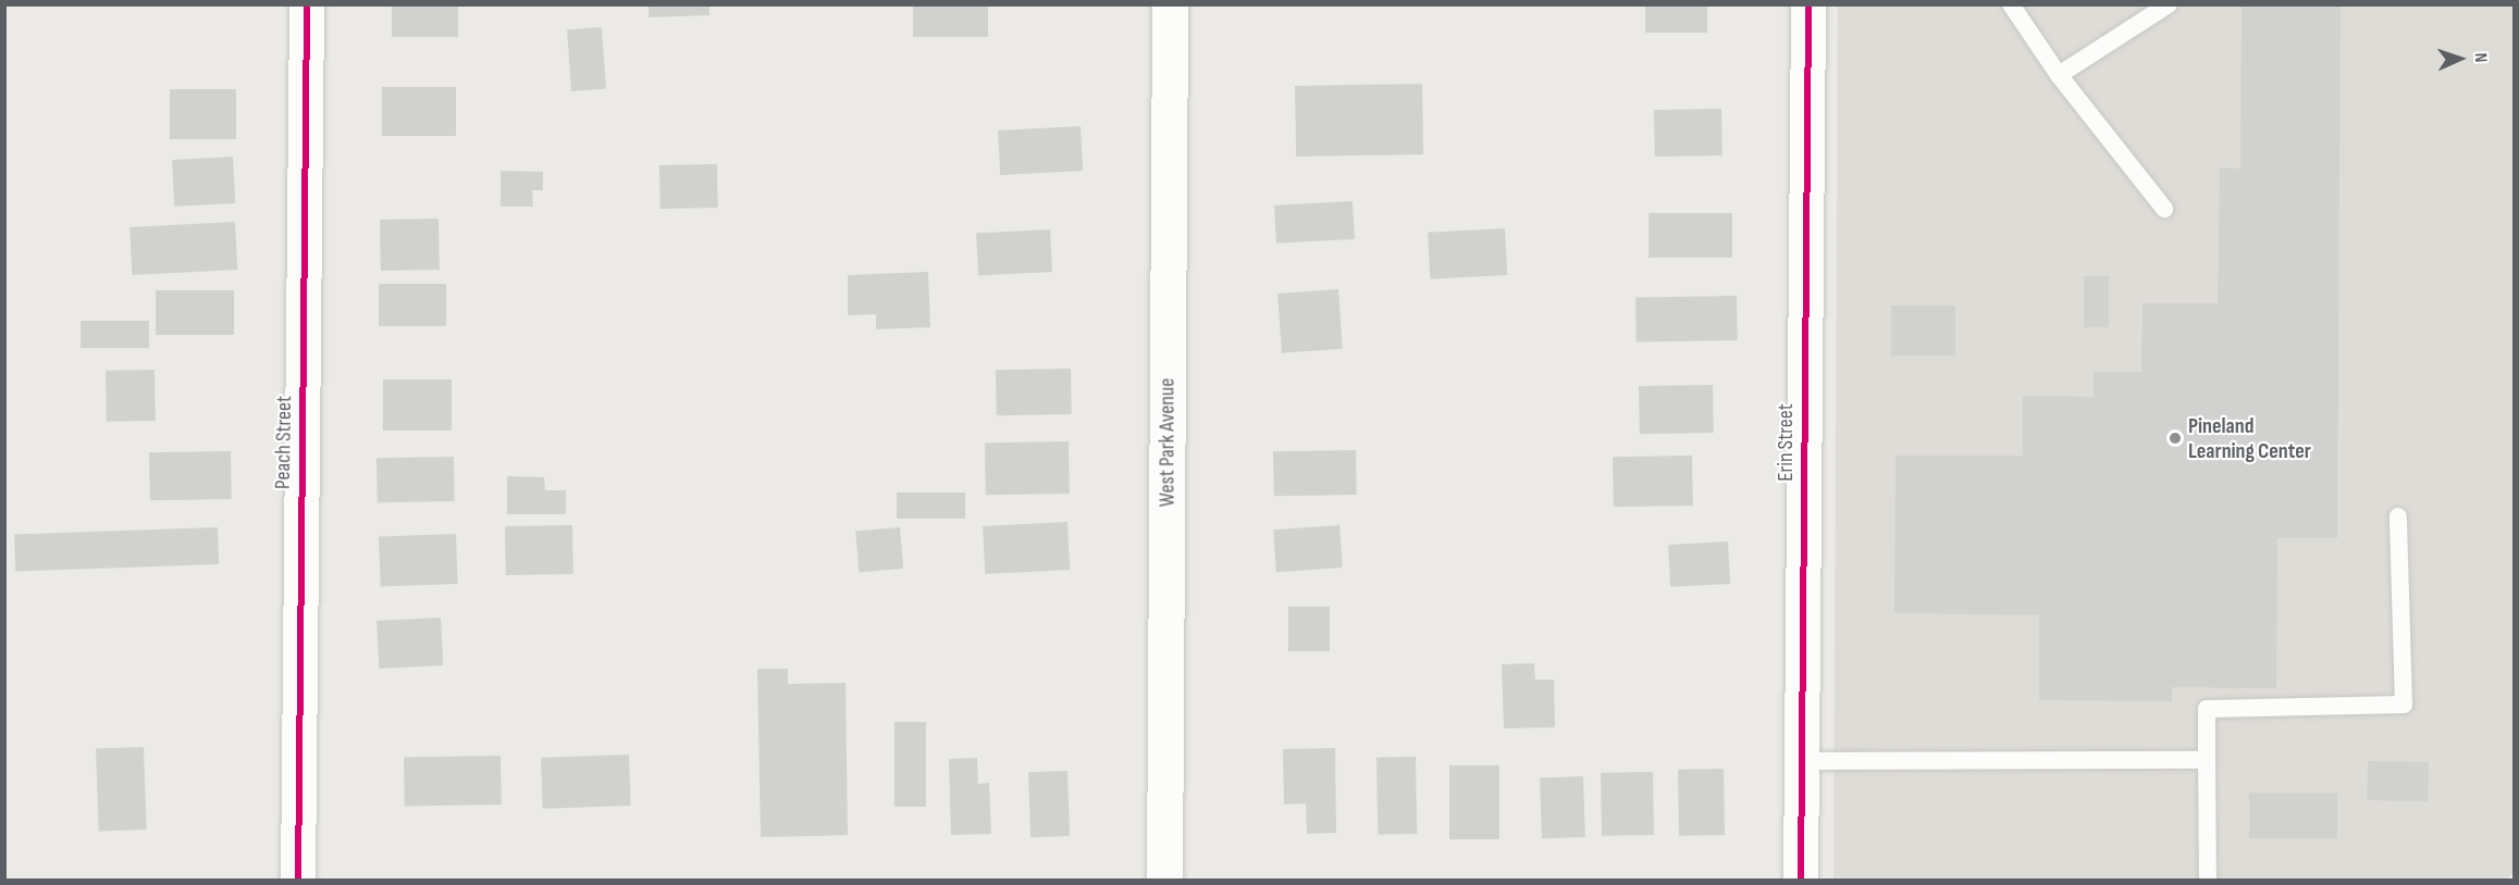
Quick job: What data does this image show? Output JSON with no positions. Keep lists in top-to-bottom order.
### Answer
{
  "streets": {
    "main road": ["West Park Avenue"],
    "street": ["Peach Street", "Erin Street"]
  },
  "places": ["Pineland Learning Center"],
  "north": "right"
}
